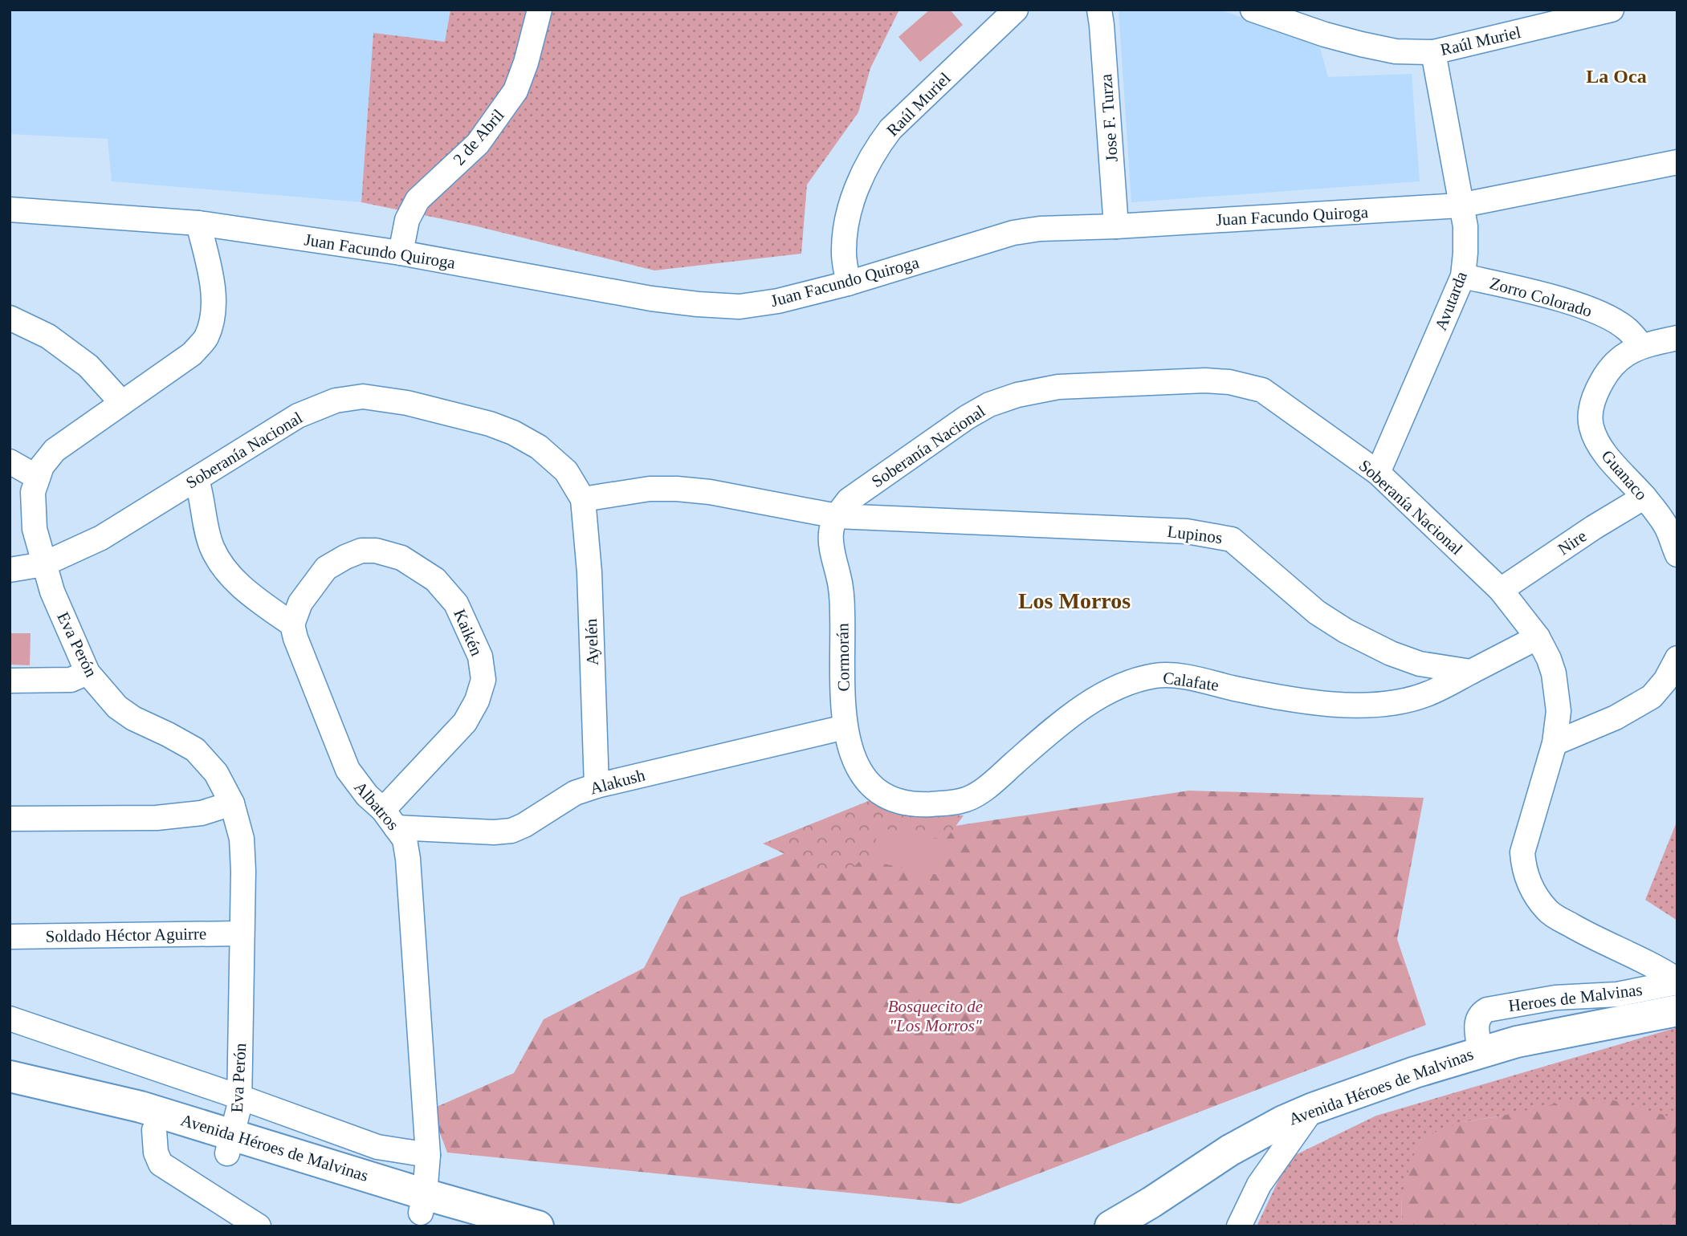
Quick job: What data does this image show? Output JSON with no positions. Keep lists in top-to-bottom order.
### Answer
{
  "streets": {
    "highway": ["Avenida Héroes de Malvinas"],
    "street": [
      "Raúl Muriel",
      "Jose F. Turza",
      "2 de Abril",
      "Juan Facundo Quiroga",
      "Zorro Colorado",
      "Avutarda",
      "Soberanía Nacional",
      "Guanaco",
      "Lupinos",
      "Nire",
      "Kaikén",
      "Ayelén",
      "Eva Perón",
      "Cormorán",
      "Calafate",
      "Alakush",
      "Albatros",
      "Soldado Héctor Aguirre",
      "Heroes de Malvinas"
    ]
  },
  "crossings": [
    ["Raúl Muriel", "Juan Facundo Quiroga"],
    ["Raúl Muriel", "Avutarda"],
    ["Jose F. Turza", "Juan Facundo Quiroga"],
    ["2 de Abril", "Juan Facundo Quiroga"],
    ["Juan Facundo Quiroga", "Avutarda"],
    ["Juan Facundo Quiroga", "Eva Perón"],
    ["Zorro Colorado", "Avutarda"],
    ["Zorro Colorado", "Guanaco"],
    ["Avutarda", "Soberanía Nacional"],
    ["Soberanía Nacional", "Lupinos"],
    ["Soberanía Nacional", "Nire"],
    ["Soberanía Nacional", "Ayelén"],
    ["Soberanía Nacional", "Eva Perón"],
    ["Soberanía Nacional", "Cormorán"],
    ["Soberanía Nacional", "Heroes de Malvinas"],
    ["Guanaco", "Nire"],
    ["Lupinos", "Cormorán"],
    ["Lupinos", "Calafate"],
    ["Kaikén", "Alakush"],
    ["Kaikén", "Albatros"],
    ["Ayelén", "Alakush"],
    ["Eva Perón", "Soldado Héctor Aguirre"],
    ["Eva Perón", "Avenida Héroes de Malvinas"],
    ["Cormorán", "Calafate"],
    ["Cormorán", "Alakush"],
    ["Alakush", "Albatros"],
    ["Albatros", "Avenida Héroes de Malvinas"],
    ["Heroes de Malvinas", "Avenida Héroes de Malvinas"]
  ],
  "districts": ["La Oca", "Los Morros"],
  "parks": ["Bosquecito de \"Los Morros\""]
}
